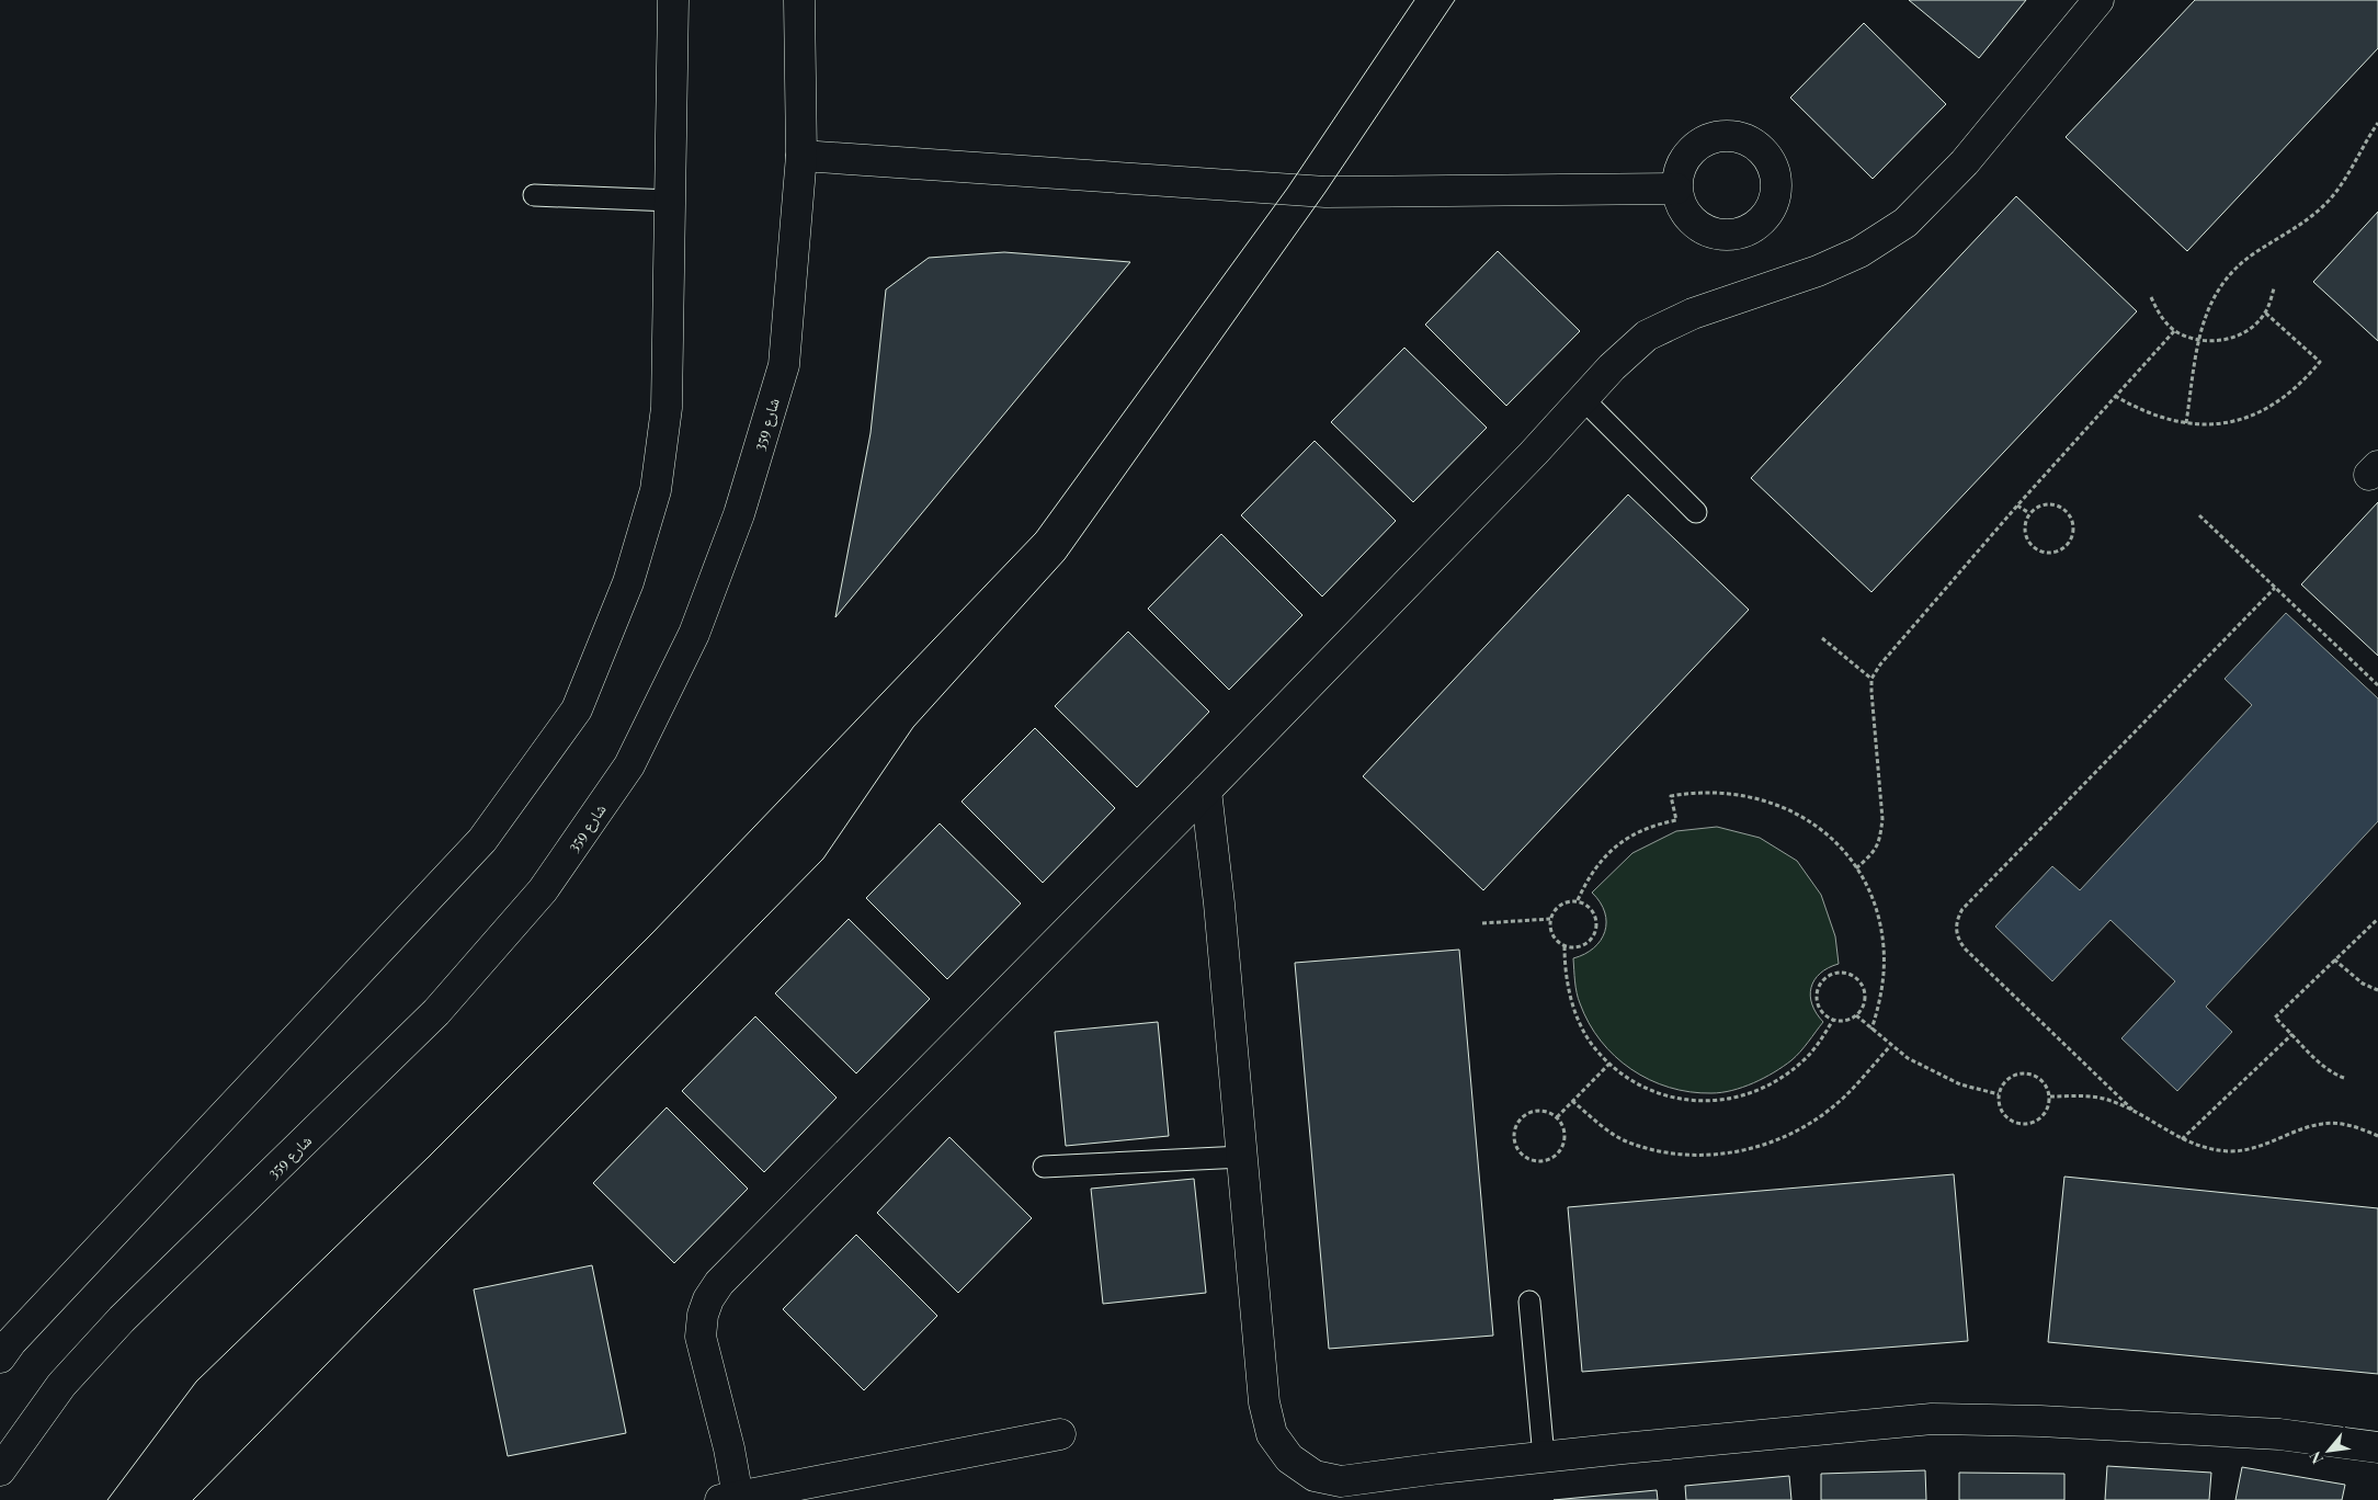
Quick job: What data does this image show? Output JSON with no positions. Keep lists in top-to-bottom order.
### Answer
{
  "streets": {
    "street": ["شارع 359"]
  },
  "north": "bottom left"
}
